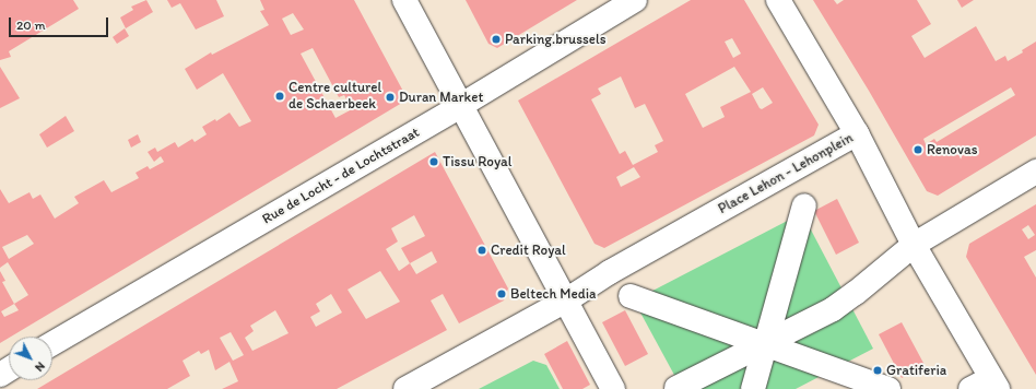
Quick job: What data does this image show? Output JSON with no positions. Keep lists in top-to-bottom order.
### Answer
{
  "streets": {
    "street": ["Place Lehon - Lehonplein", "Rue de Locht - de Lochtstraat"]
  },
  "places": [
    "Parking.brussels",
    "Centre culturel de Schaerbeek",
    "Duran Market",
    "Renovas",
    "Tissu Royal",
    "Credit Royal",
    "Beltech Media",
    "Gratiferia"
  ],
  "scale_bar": "20 m",
  "north": "bottom right"
}
